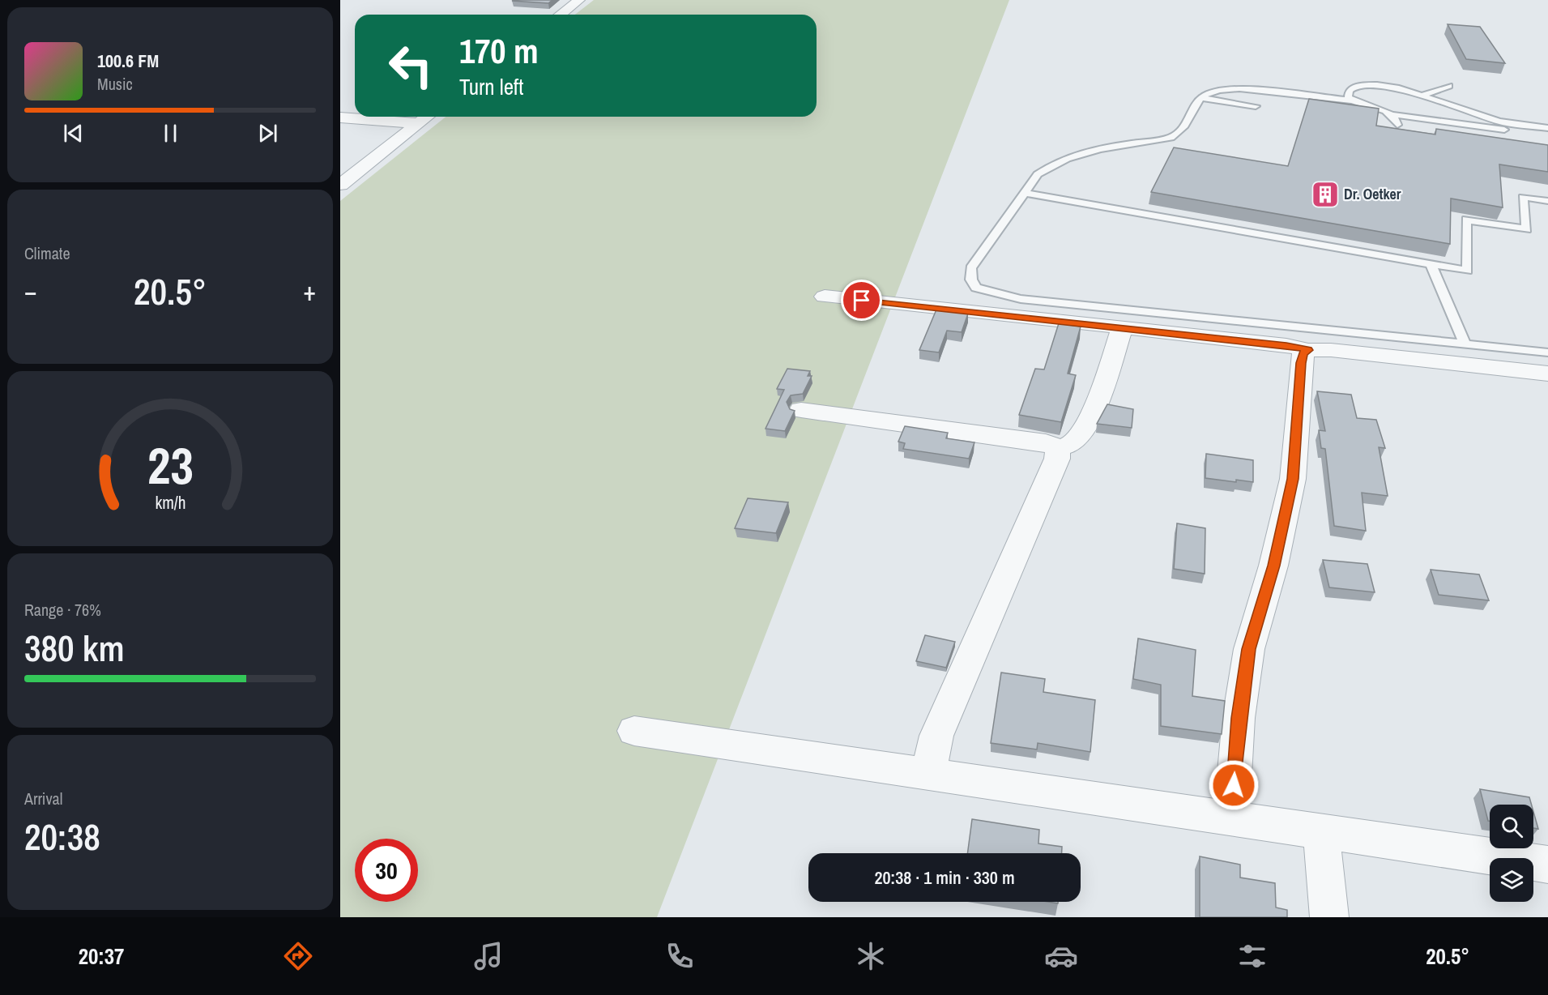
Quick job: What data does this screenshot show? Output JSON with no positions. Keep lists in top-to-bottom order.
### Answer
{
  "places": {
    "building": ["Dr. Oetker"]
  },
  "page": {
    "turn": ["170 m", "Turn left"],
    "song": ["100.6 FM", "Music"],
    "tile": [
      "Climate",
      ["Range · 76%", "380 km"],
      ["Arrival", "20:38"]
    ],
    "heat": ["−", "20.5°", "+"],
    "limit": "30",
    "trip": "20:38 · 1 min · 330 m",
    "tabs": ["20:37", "20.5°"],
    "gauge": ["23", "km/h"]
  }
}
